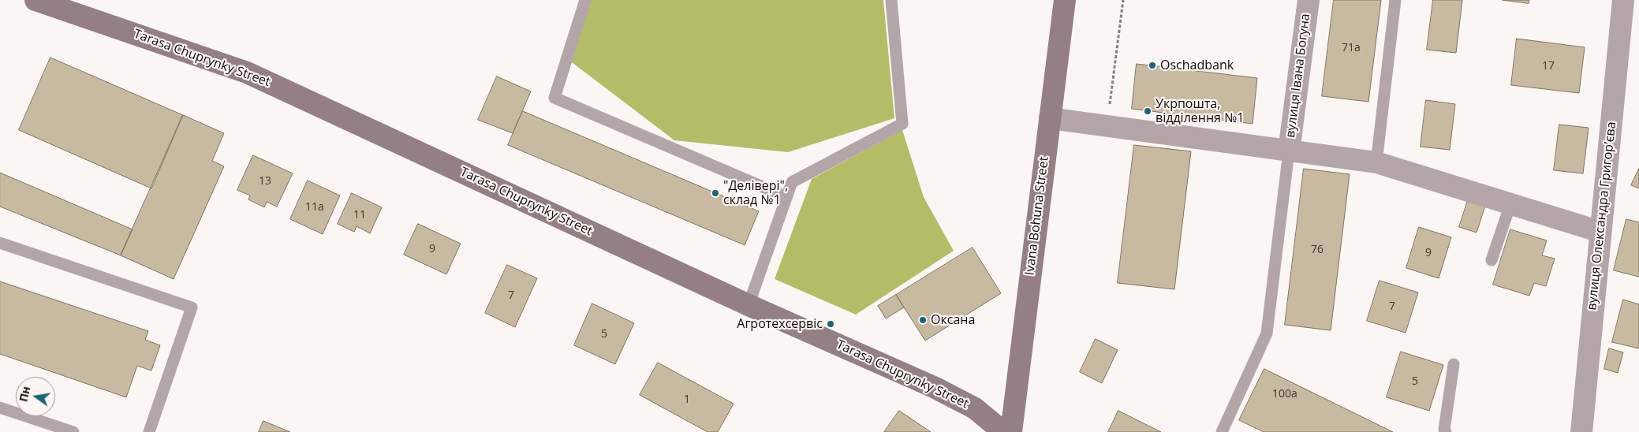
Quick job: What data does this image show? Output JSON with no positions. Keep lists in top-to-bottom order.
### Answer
{
  "streets": {
    "street": [
      "Tarasa Chuprynky Street",
      "вулиця Івана Богуна",
      "Ivana Bohuna Street",
      "вулиця Олександра Григорʼєва"
    ]
  },
  "places": [
    "Oschadbank",
    "Укрпошта, відділення №1",
    "\"Делівері\", склад №1",
    "Оксана",
    "Агротехсервіс"
  ],
  "house_numbers": [
    "71а",
    "17",
    "13",
    "11а",
    "11",
    "9",
    "76",
    "9",
    "7",
    "7",
    "5",
    "5",
    "100а",
    "1"
  ],
  "north": "left"
}
